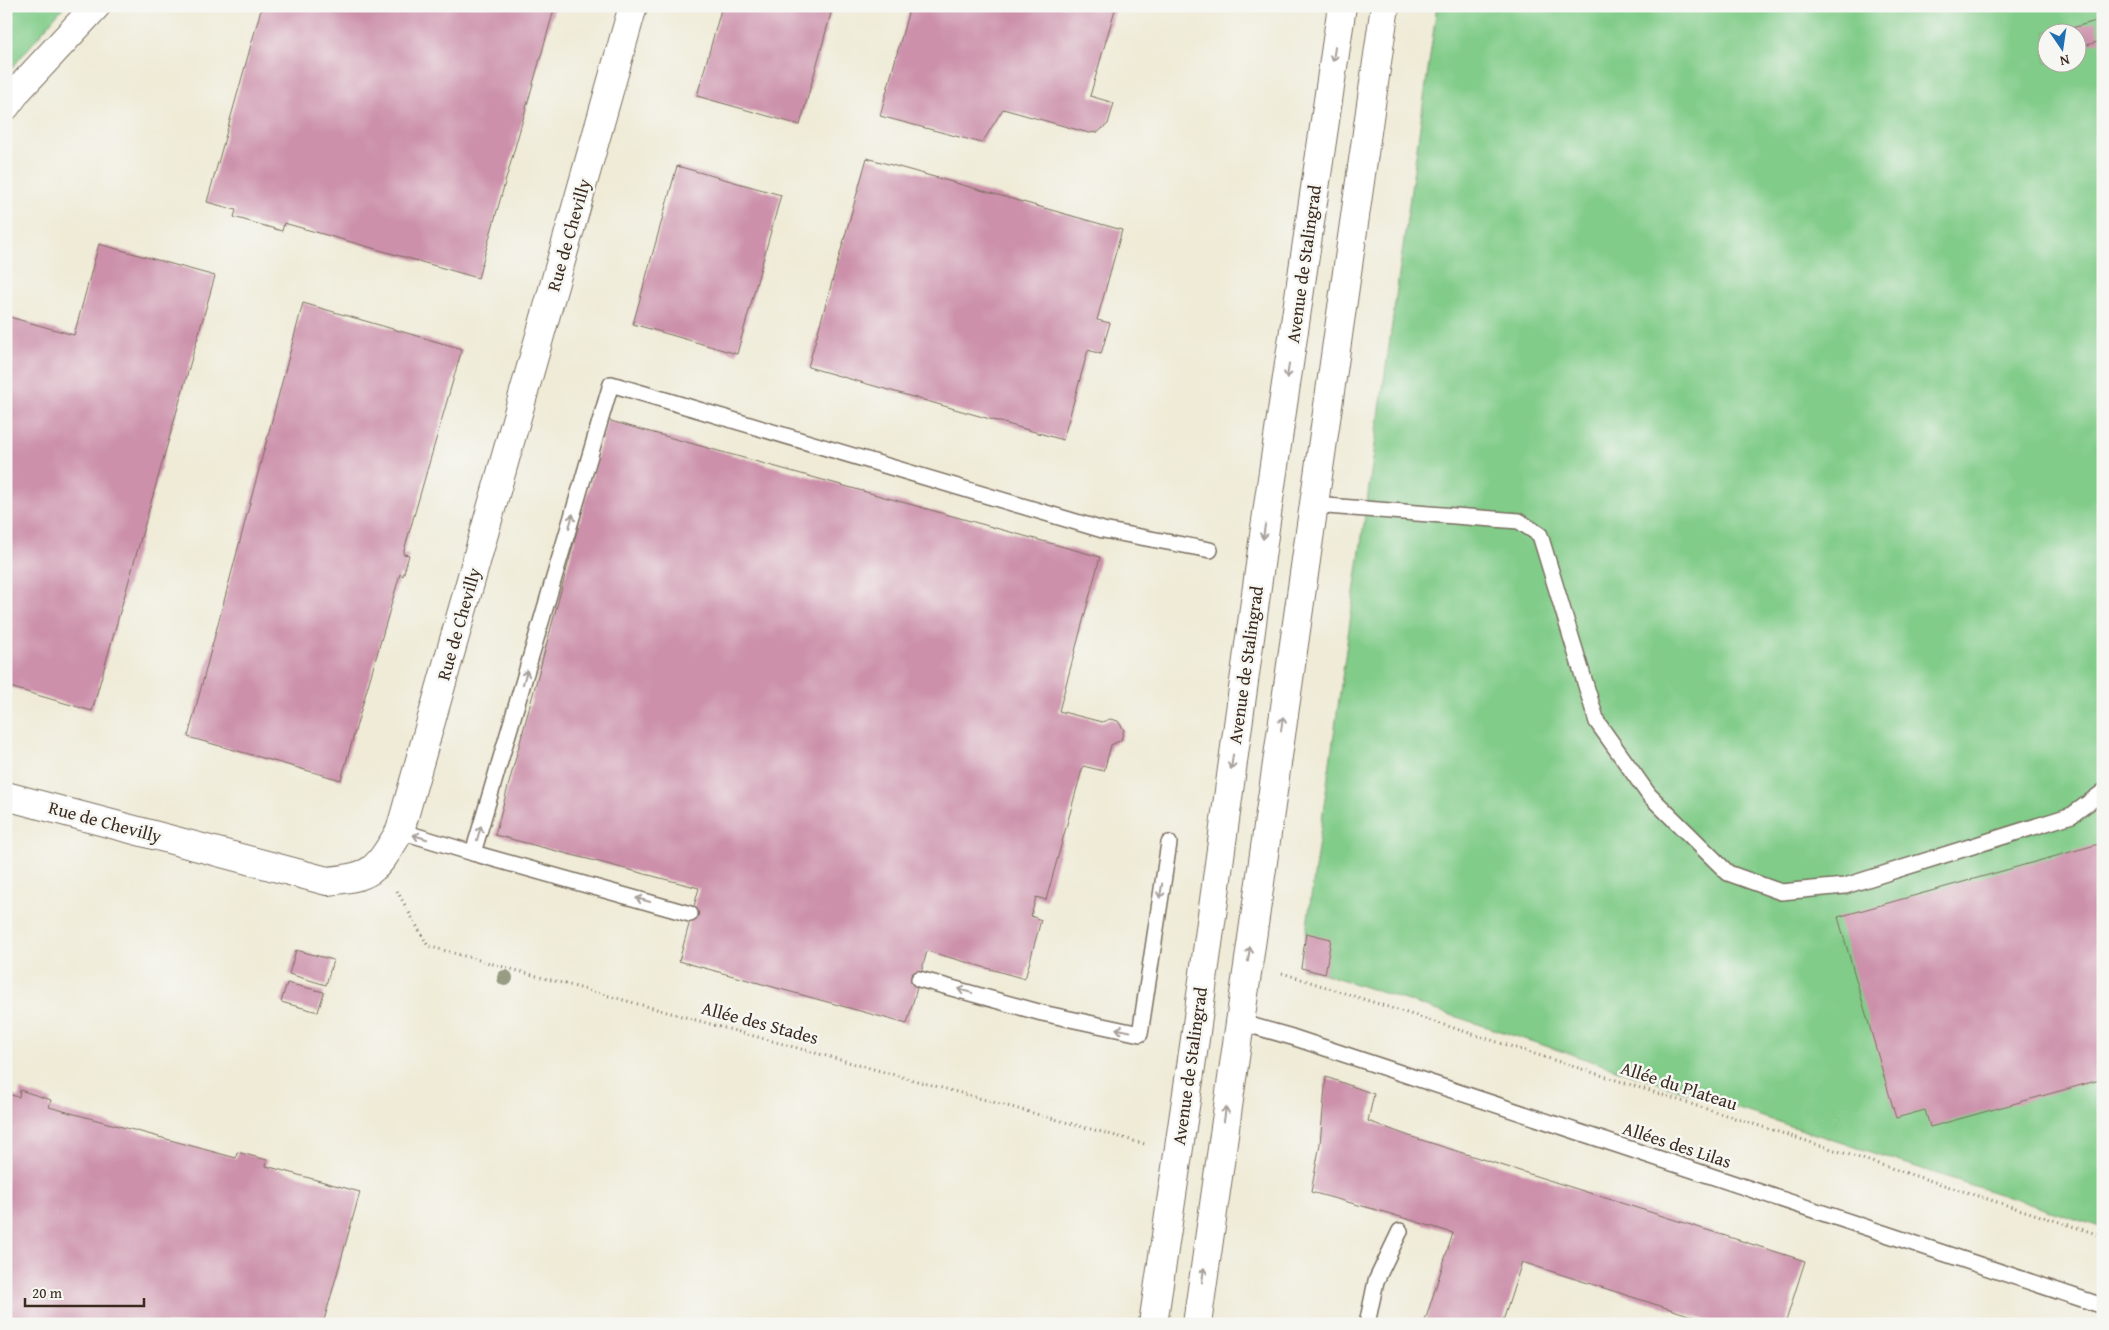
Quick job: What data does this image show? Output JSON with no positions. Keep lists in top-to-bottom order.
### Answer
{
  "streets": {
    "main road": ["Rue de Chevilly", "Avenue de Stalingrad"],
    "lane": ["Allées des Lilas"],
    "path": ["Allée des Stades", "Allée du Plateau"]
  },
  "crossings": [
    ["Rue de Chevilly", "Allée des Stades"],
    ["Avenue de Stalingrad", "Allée des Stades"]
  ],
  "scale_bar": "20 m",
  "north": "bottom"
}
